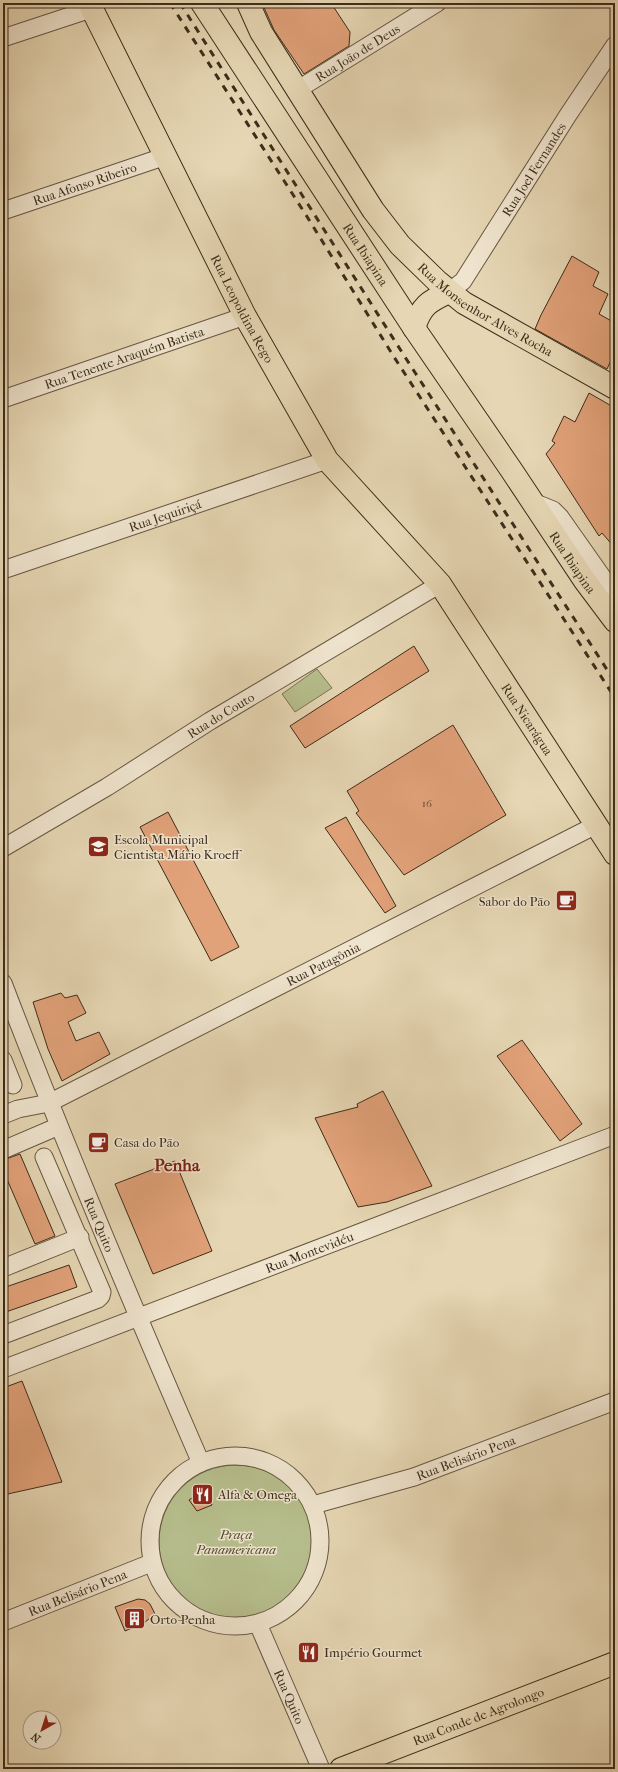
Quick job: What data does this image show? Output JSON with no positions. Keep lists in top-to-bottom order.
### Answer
{
  "streets": {
    "main road": [
      "Rua Ibiapina",
      "Rua Leopoldina Rego",
      "Rua Monsenhor Alves Rocha",
      "Rua Nicarágua",
      "Rua Conde de Agrolongo"
    ],
    "street": [
      "Rua João de Deus",
      "Rua Joel Fernandes",
      "Rua Afonso Ribeiro",
      "Rua Tenente Araquém Batista",
      "Rua Jequiriçá",
      "Rua do Couto",
      "Rua Patagônia",
      "Rua Quito",
      "Rua Montevidéu",
      "Rua Belisário Pena"
    ]
  },
  "crossings": [
    ["Rua João de Deus", "Rua Monsenhor Alves Rocha"],
    ["Rua Joel Fernandes", "Rua Monsenhor Alves Rocha"],
    ["Rua Afonso Ribeiro", "Rua Leopoldina Rego"],
    ["Rua Leopoldina Rego", "Rua Tenente Araquém Batista"],
    ["Rua Leopoldina Rego", "Rua Jequiriçá"],
    ["Rua Leopoldina Rego", "Rua do Couto"],
    ["Rua Leopoldina Rego", "Rua Nicarágua"],
    ["Rua do Couto", "Rua Nicarágua"],
    ["Rua Nicarágua", "Rua Patagônia"],
    ["Rua Patagônia", "Rua Quito"],
    ["Rua Quito", "Rua Montevidéu"]
  ],
  "districts": ["Penha"],
  "parks": ["Praça Panamericana"],
  "places": {
    "school or university": ["Escola Municipal Cientista Mário Kroeff"],
    "cafe": ["Sabor do Pão", "Casa do Pão"],
    "restaurant": ["Alfa & Omega", "Império Gourmet"],
    "building": ["Orto-Penha"]
  },
  "house_numbers": ["16"],
  "north": "bottom left"
}
